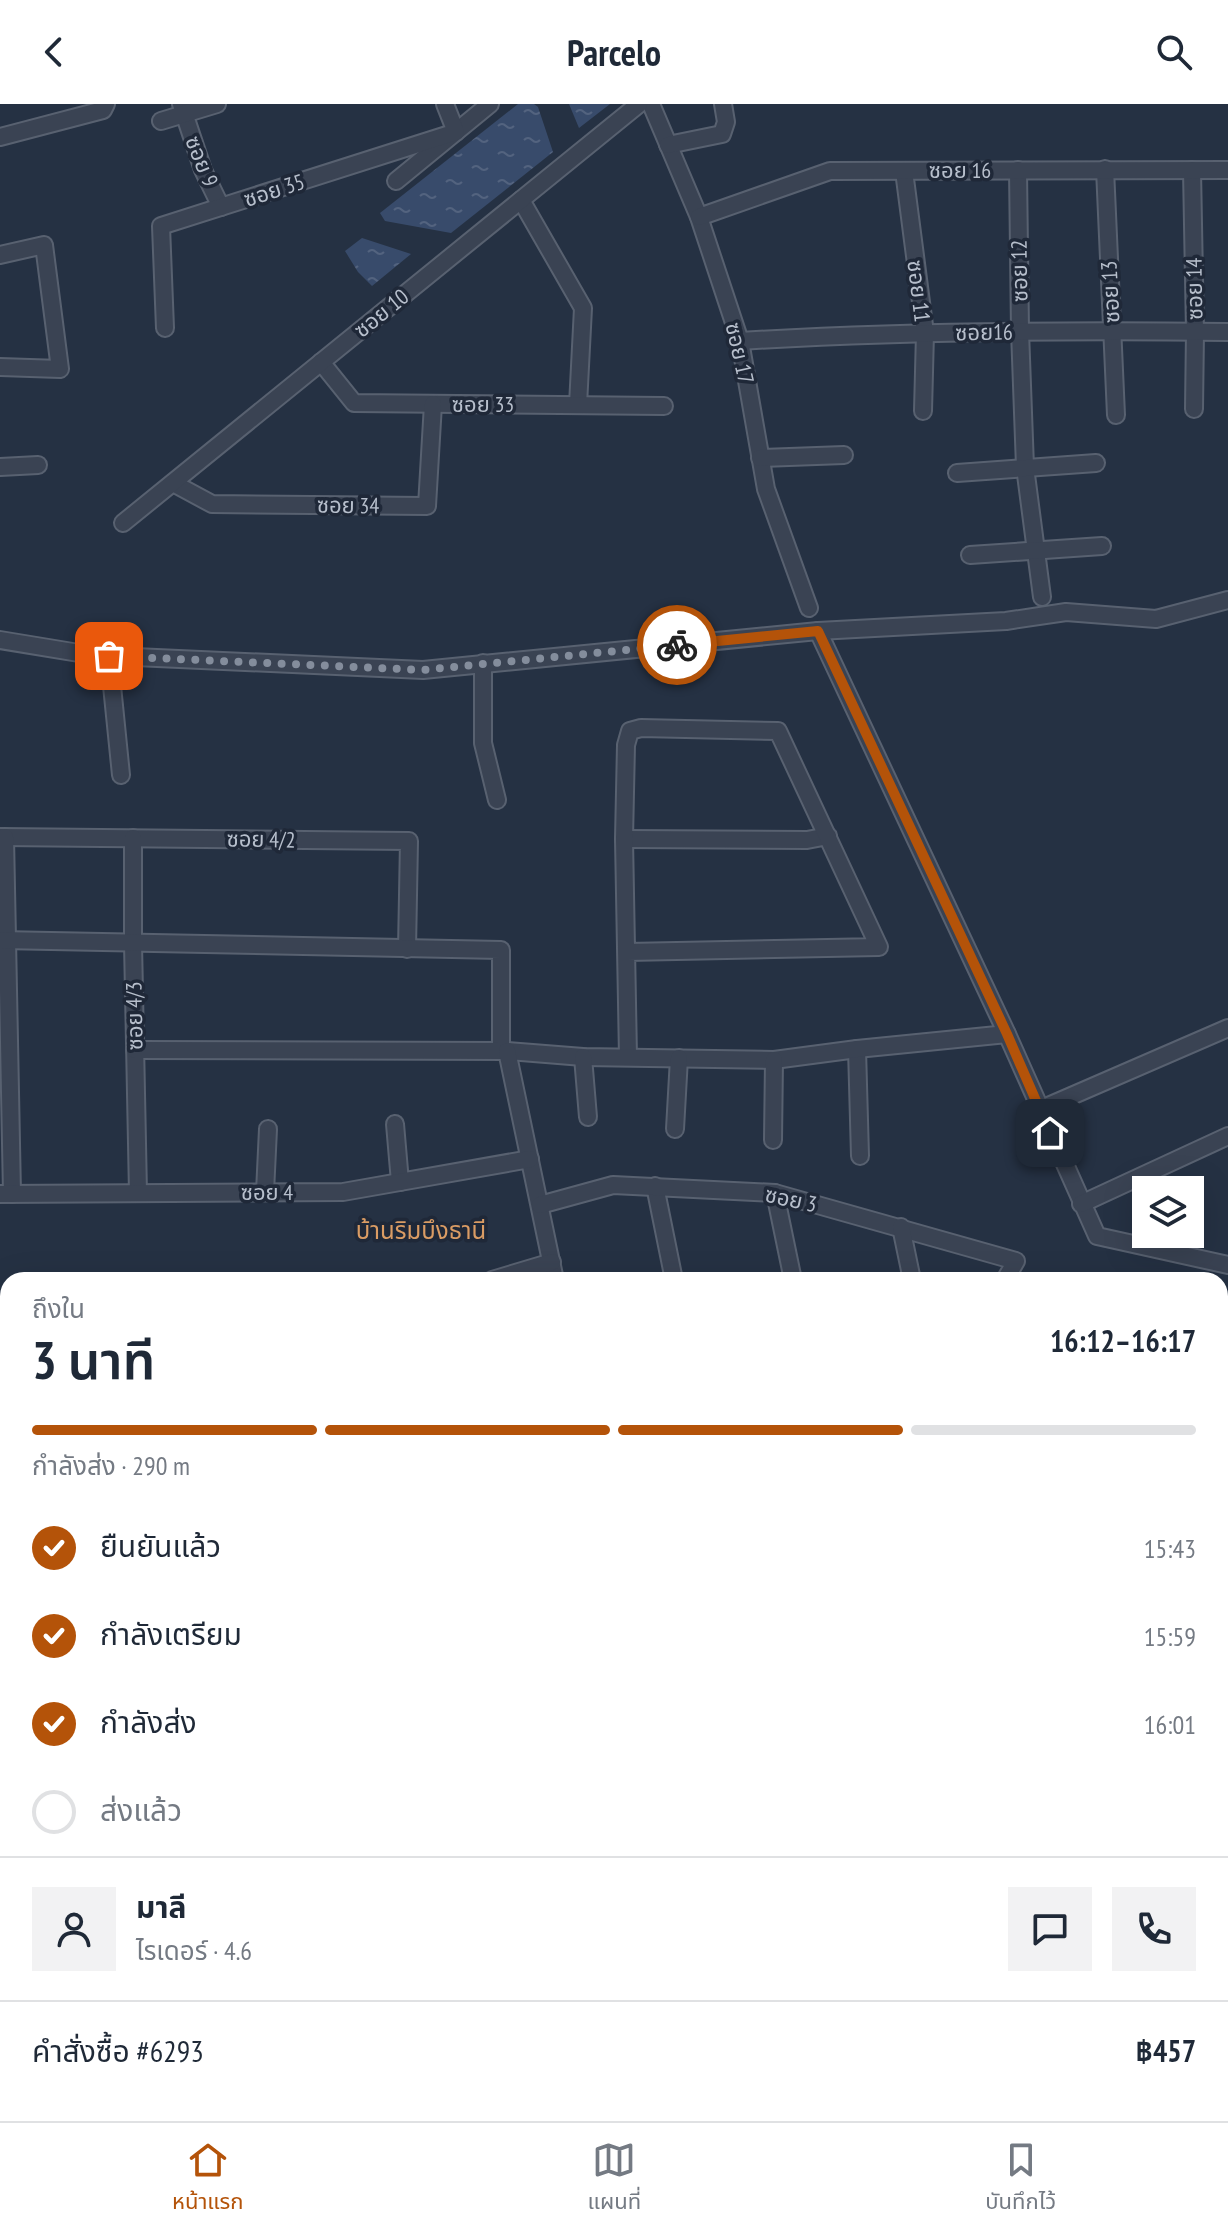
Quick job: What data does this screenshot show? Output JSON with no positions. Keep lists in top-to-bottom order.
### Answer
{
  "streets": {
    "street": [
      "ซอย 9",
      "ซอย 16",
      "ซอย 35",
      "ซอย 12",
      "ซอย 14",
      "ซอย 11",
      "ซอย 13",
      "ซอย 10",
      "ซอย16",
      "ซอย 17",
      "ซอย 33",
      "ซอย 34",
      "ซอย 4/2",
      "ซอย 4/3",
      "ซอย 4",
      "ซอย 3"
    ]
  },
  "crossings": [
    ["ซอย 9", "ซอย 35"],
    ["ซอย 16", "ซอย 12"],
    ["ซอย 16", "ซอย 14"],
    ["ซอย 16", "ซอย 11"],
    ["ซอย 16", "ซอย 13"],
    ["ซอย 16", "ซอย 17"],
    ["ซอย 12", "ซอย16"],
    ["ซอย 14", "ซอย16"],
    ["ซอย 11", "ซอย16"],
    ["ซอย 13", "ซอย16"],
    ["ซอย 10", "ซอย 33"],
    ["ซอย 10", "ซอย 34"],
    ["ซอย16", "ซอย 17"],
    ["ซอย 33", "ซอย 34"],
    ["ซอย 4/2", "ซอย 4/3"],
    ["ซอย 4/2", "ซอย 4"],
    ["ซอย 4/3", "ซอย 4"]
  ],
  "districts": ["บ้านริมบึงธานี"],
  "page": {
    "header": "Parcelo",
    "heading": ["3 นาที", "ถึงใน", "16:12–16:17"],
    "panel": [
      "มาลี",
      "ไรเดอร์ · 4.6",
      "คำสั่งซื้อ #6293",
      "฿457"
    ],
    "bar": "กำลังส่ง · 290 m",
    "list": [
      ["ยืนยันแล้ว", "15:43"],
      ["กำลังเตรียม", "15:59"],
      ["กำลังส่ง", "16:01"],
      "ส่งแล้ว"
    ],
    "tabs": ["หน้าแรก", "แผนที่", "บันทึกไว้"]
  }
}
